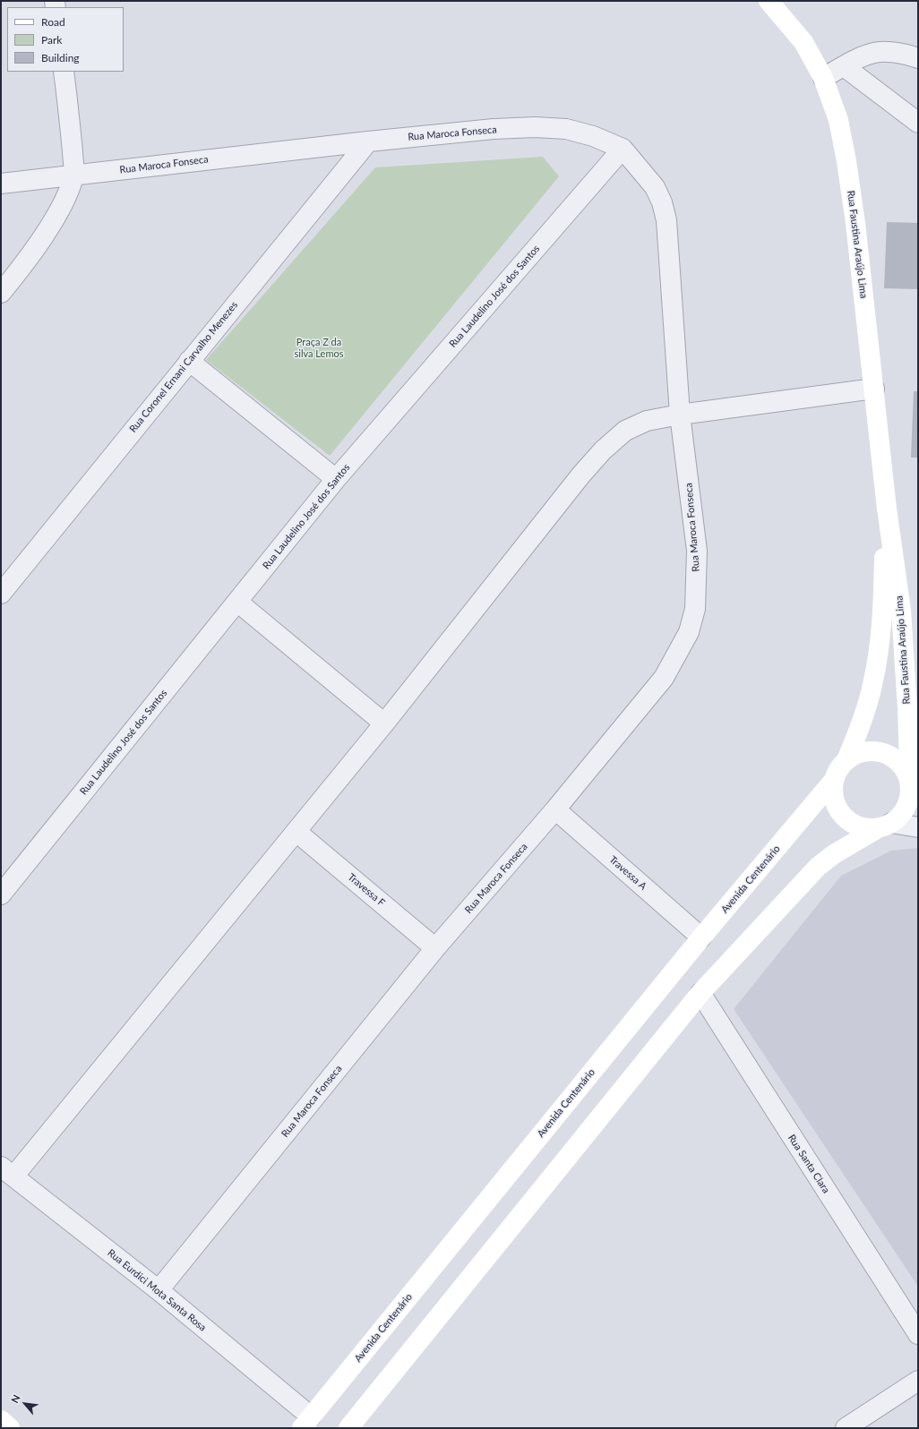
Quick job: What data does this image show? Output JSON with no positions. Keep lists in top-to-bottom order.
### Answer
{
  "streets": {
    "street": [
      "Rua Maroca Fonseca",
      "Rua Faustina Araújo Lima",
      "Rua Laudelino José dos Santos",
      "Rua Coronel Ernani Carvalho Menezes",
      "Travessa A",
      "Avenida Centenário",
      "Travessa F",
      "Rua Santa Clara",
      "Rua Eurdici Mota Santa Rosa"
    ]
  },
  "crossings": [
    ["Rua Maroca Fonseca", "Rua Laudelino José dos Santos"],
    ["Rua Maroca Fonseca", "Rua Coronel Ernani Carvalho Menezes"],
    ["Rua Maroca Fonseca", "Travessa A"],
    ["Rua Maroca Fonseca", "Travessa F"],
    ["Rua Maroca Fonseca", "Rua Eurdici Mota Santa Rosa"],
    ["Rua Faustina Araújo Lima", "Avenida Centenário"],
    ["Travessa A", "Avenida Centenário"],
    ["Avenida Centenário", "Rua Eurdici Mota Santa Rosa"]
  ],
  "parks": ["Praça Z da silva Lemos"],
  "legend": ["Road", "Park", "Building"],
  "north": "top left"
}
